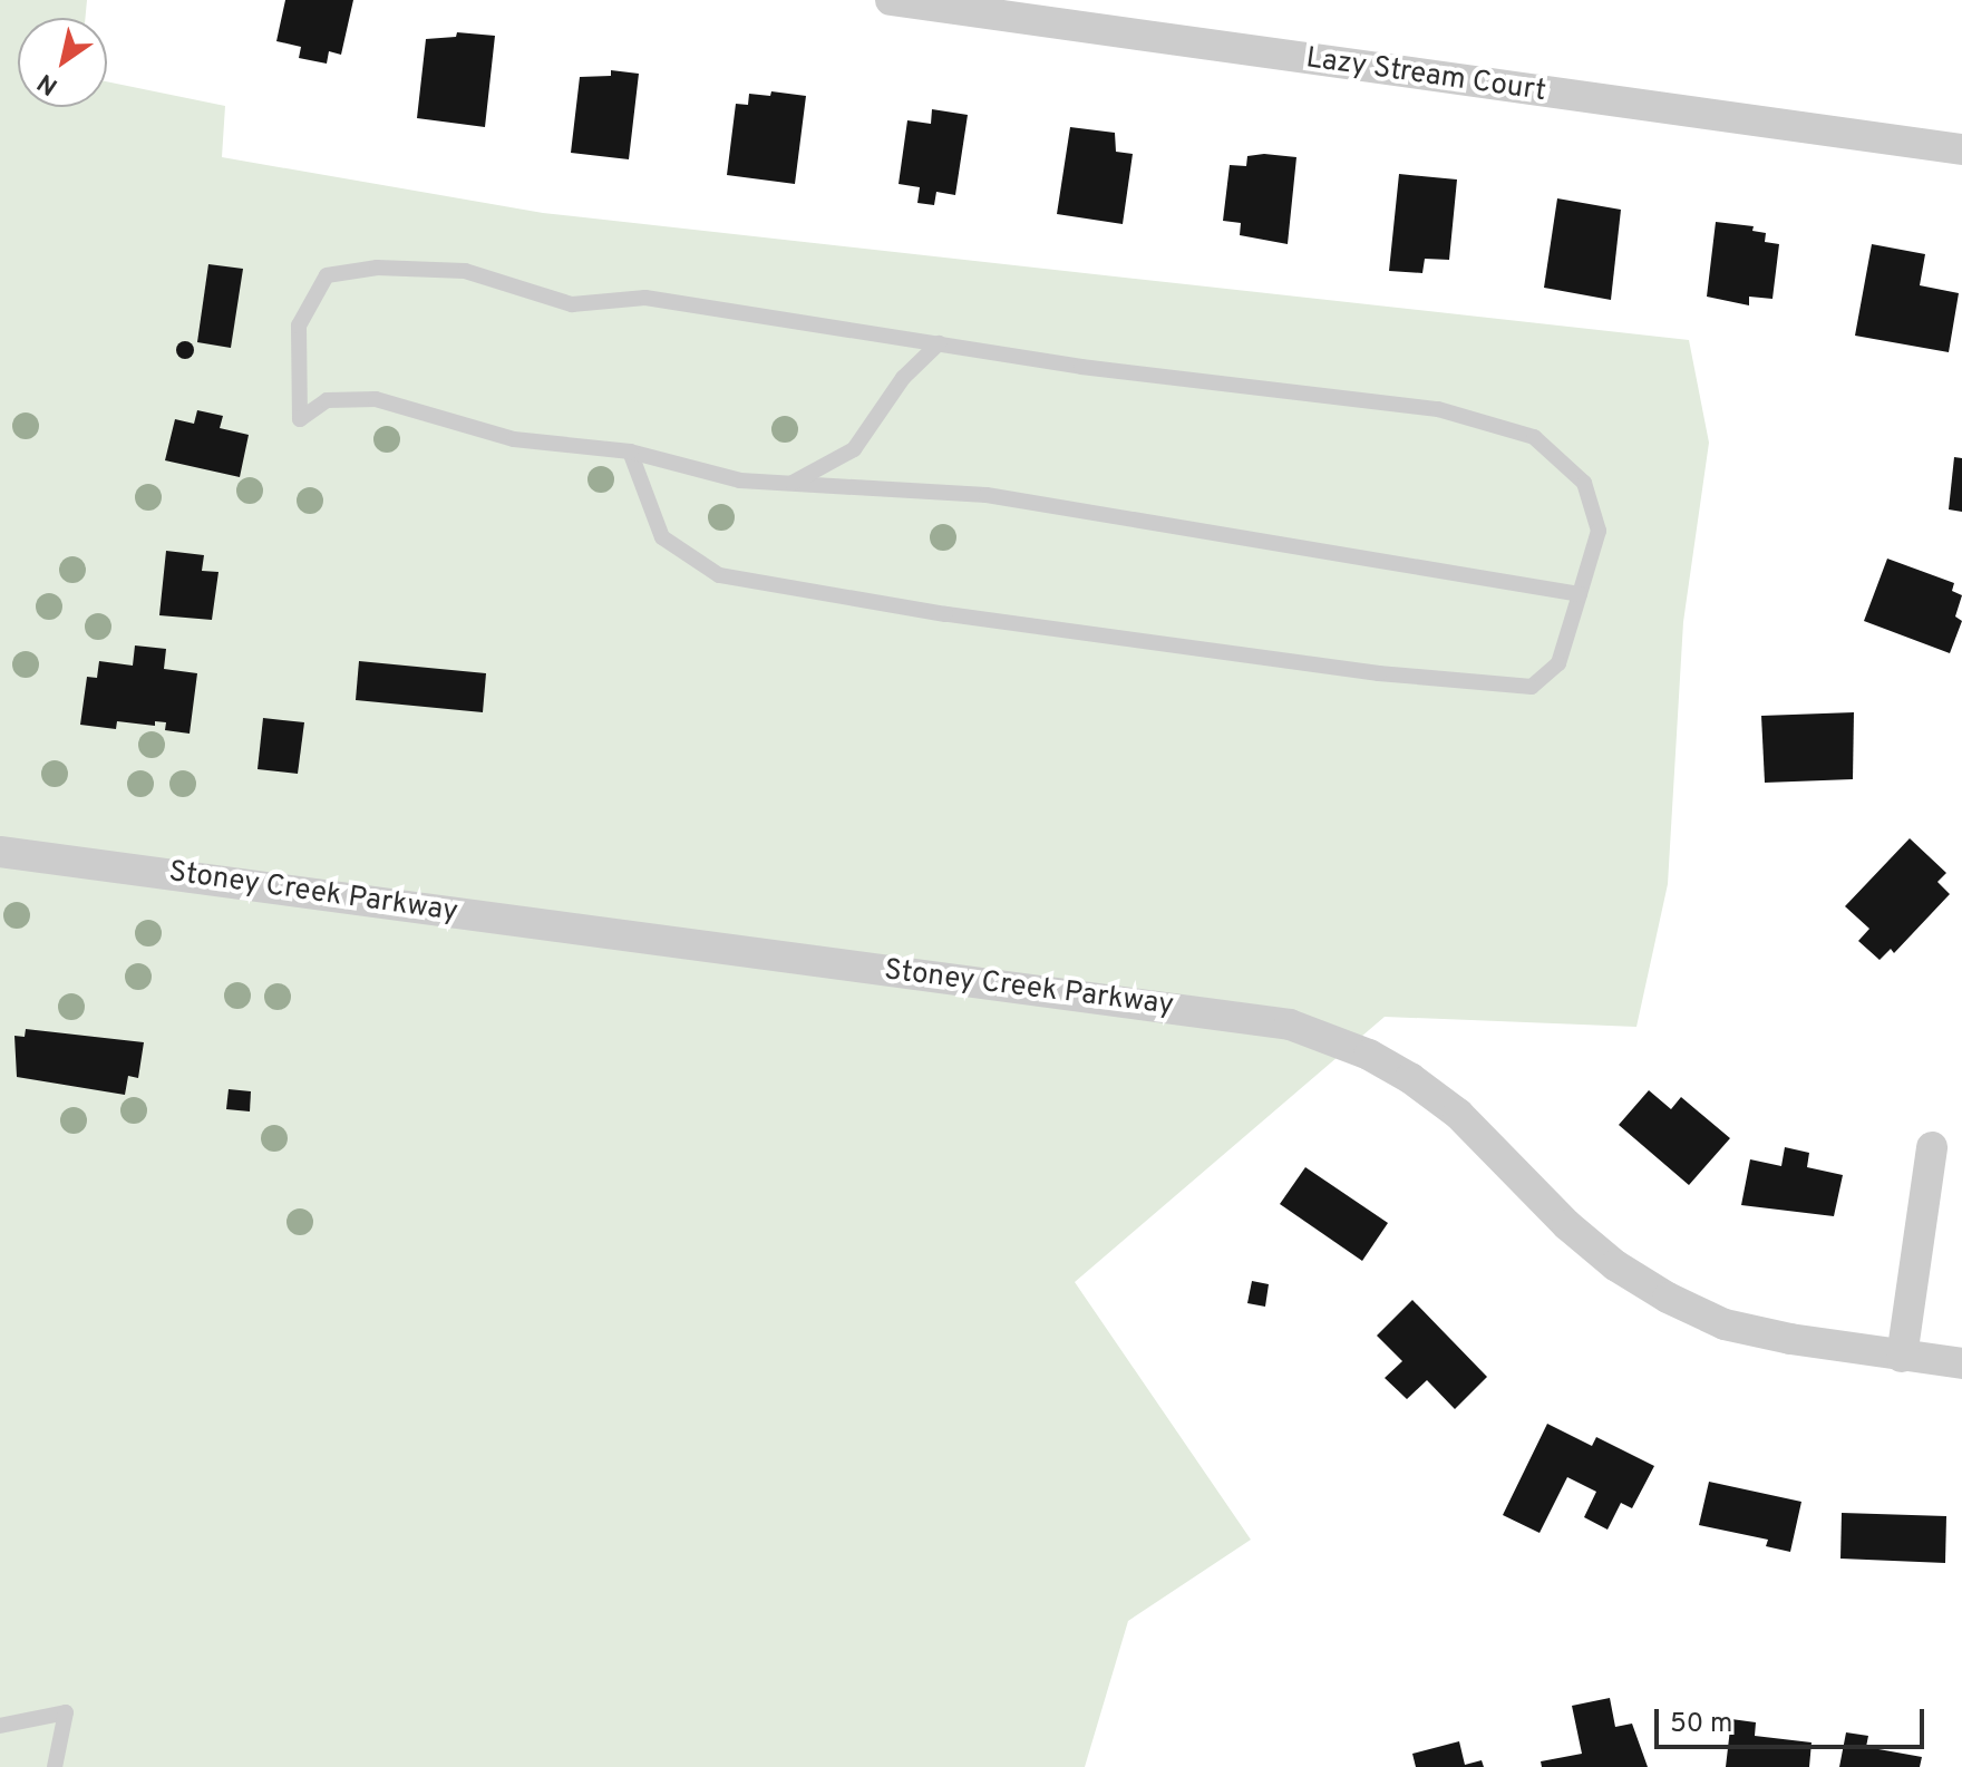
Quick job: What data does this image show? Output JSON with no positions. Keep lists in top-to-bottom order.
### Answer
{
  "streets": {
    "street": ["Lazy Stream Court", "Stoney Creek Parkway"]
  },
  "scale_bar": "50 m",
  "north": "bottom left"
}
